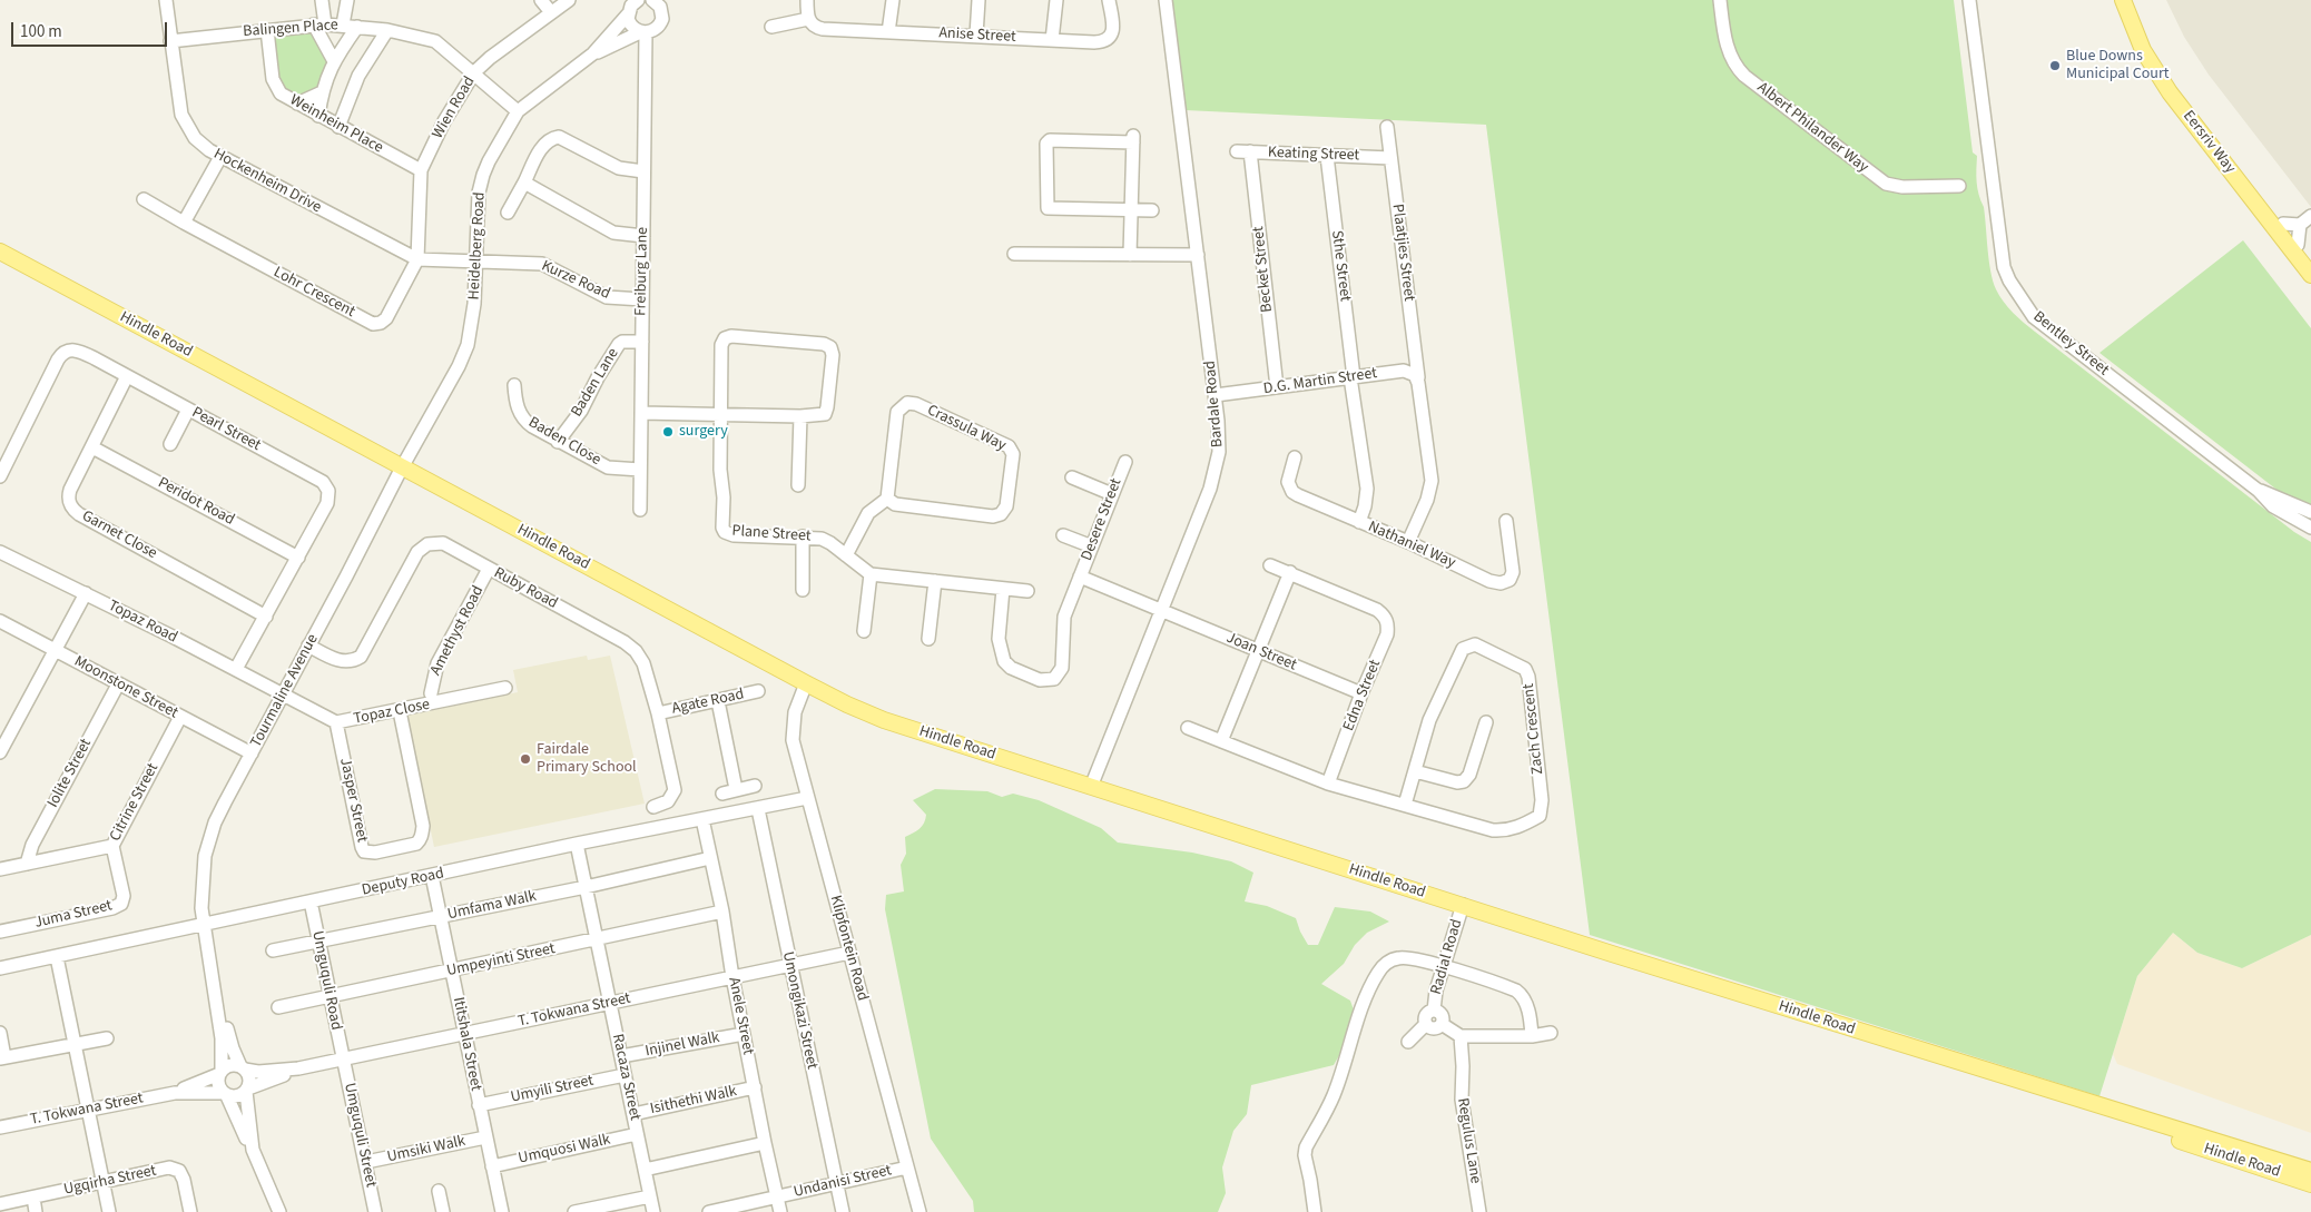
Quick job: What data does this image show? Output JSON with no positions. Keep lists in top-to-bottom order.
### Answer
{
  "streets": {
    "main road": ["Eersriv Way", "Hindle Road"],
    "street": [
      "Balingen Place",
      "Anise Street",
      "Wien Road",
      "Weinheim Place",
      "Albert Philander Way",
      "Keating Street",
      "Hockenheim Drive",
      "Heidelberg Road",
      "Plaatjies Street",
      "Sthe Street",
      "Becket Street",
      "Freiburg Lane",
      "Kurze Road",
      "Lohr Crescent",
      "Bentley Street",
      "D.G. Martin Street",
      "Baden Lane",
      "Bardale Road",
      "Crassula Way",
      "Pearl Street",
      "Baden Close",
      "Peridot Road",
      "Desere Street",
      "Plane Street",
      "Garnet Close",
      "Nathaniel Way",
      "Ruby Road",
      "Topaz Road",
      "Amethyst Road",
      "Joan Street",
      "Moonstone Street",
      "Tourmaline Avenue",
      "Edna Street",
      "Agate Road",
      "Topaz Close",
      "Zach Crescent",
      "Iolite Street",
      "Jasper Street",
      "Citrine Street",
      "Deputy Road",
      "Umfama Walk",
      "Juma Street",
      "Klipfontein Road",
      "Radial Road",
      "Umpeyinti Street",
      "Umguquli Road",
      "T. Tokwana Street",
      "Umongikazi Street",
      "Anele Street",
      "Ititshala Street",
      "Injinel Walk",
      "Racaza Street",
      "Umyili Street",
      "Isithethi Walk",
      "Umguquli Street",
      "Regulus Lane",
      "Umsiki Walk",
      "Umquosi Walk",
      "Ugqirha Street",
      "Undanisi Street"
    ]
  },
  "crossings": [
    ["Balingen Place", "Wien Road"],
    ["Balingen Place", "Weinheim Place"],
    ["Balingen Place", "Hockenheim Drive"],
    ["Balingen Place", "Heidelberg Road"],
    ["Wien Road", "Weinheim Place"],
    ["Wien Road", "Hockenheim Drive"],
    ["Wien Road", "Lohr Crescent"],
    ["Keating Street", "Plaatjies Street"],
    ["Keating Street", "Sthe Street"],
    ["Keating Street", "Becket Street"],
    ["Hockenheim Drive", "Heidelberg Road"],
    ["Hockenheim Drive", "Kurze Road"],
    ["Hockenheim Drive", "Lohr Crescent"],
    ["Heidelberg Road", "Freiburg Lane"],
    ["Heidelberg Road", "Kurze Road"],
    ["Heidelberg Road", "Hindle Road"],
    ["Heidelberg Road", "Tourmaline Avenue"],
    ["Plaatjies Street", "D.G. Martin Street"],
    ["Plaatjies Street", "Nathaniel Way"],
    ["Sthe Street", "D.G. Martin Street"],
    ["Sthe Street", "Nathaniel Way"],
    ["Becket Street", "D.G. Martin Street"],
    ["Freiburg Lane", "Kurze Road"],
    ["Freiburg Lane", "Baden Lane"],
    ["Freiburg Lane", "Baden Close"],
    ["Hindle Road", "Bardale Road"],
    ["Hindle Road", "Tourmaline Avenue"],
    ["Hindle Road", "Klipfontein Road"],
    ["Hindle Road", "Radial Road"],
    ["D.G. Martin Street", "Bardale Road"],
    ["Baden Lane", "Baden Close"],
    ["Bardale Road", "Joan Street"],
    ["Pearl Street", "Peridot Road"],
    ["Pearl Street", "Garnet Close"],
    ["Pearl Street", "Topaz Road"],
    ["Peridot Road", "Garnet Close"],
    ["Desere Street", "Joan Street"],
    ["Ruby Road", "Amethyst Road"],
    ["Ruby Road", "Tourmaline Avenue"],
    ["Ruby Road", "Agate Road"],
    ["Topaz Road", "Tourmaline Avenue"],
    ["Topaz Road", "Topaz Close"],
    ["Joan Street", "Edna Street"],
    ["Moonstone Street", "Tourmaline Avenue"],
    ["Moonstone Street", "Iolite Street"],
    ["Moonstone Street", "Citrine Street"],
    ["Tourmaline Avenue", "Topaz Close"],
    ["Tourmaline Avenue", "Deputy Road"],
    ["Edna Street", "Zach Crescent"],
    ["Topaz Close", "Jasper Street"],
    ["Iolite Street", "Citrine Street"],
    ["Citrine Street", "Juma Street"],
    ["Deputy Road", "Klipfontein Road"],
    ["Deputy Road", "Umguquli Road"],
    ["Deputy Road", "Umongikazi Street"],
    ["Deputy Road", "Anele Street"],
    ["Deputy Road", "Ititshala Street"],
    ["Deputy Road", "Racaza Street"],
    ["Umfama Walk", "Umguquli Road"],
    ["Umfama Walk", "Anele Street"],
    ["Umfama Walk", "Ititshala Street"],
    ["Umfama Walk", "Racaza Street"],
    ["Klipfontein Road", "T. Tokwana Street"],
    ["Klipfontein Road", "Undanisi Street"],
    ["Umpeyinti Street", "Umguquli Road"],
    ["Umpeyinti Street", "Anele Street"],
    ["Umpeyinti Street", "Ititshala Street"],
    ["Umpeyinti Street", "Racaza Street"],
    ["Umguquli Road", "T. Tokwana Street"],
    ["Umguquli Road", "Umguquli Street"],
    ["T. Tokwana Street", "Umongikazi Street"],
    ["T. Tokwana Street", "Anele Street"],
    ["T. Tokwana Street", "Ititshala Street"],
    ["T. Tokwana Street", "Racaza Street"],
    ["T. Tokwana Street", "Umguquli Street"],
    ["Umongikazi Street", "Undanisi Street"],
    ["Anele Street", "Injinel Walk"],
    ["Anele Street", "Isithethi Walk"],
    ["Anele Street", "Undanisi Street"],
    ["Ititshala Street", "Umyili Street"],
    ["Ititshala Street", "Umsiki Walk"],
    ["Ititshala Street", "Umquosi Walk"],
    ["Injinel Walk", "Racaza Street"],
    ["Racaza Street", "Umyili Street"],
    ["Racaza Street", "Isithethi Walk"],
    ["Racaza Street", "Umquosi Walk"],
    ["Umguquli Street", "Umsiki Walk"]
  ],
  "places": ["Blue Downs Municipal Court", "surgery", "Fairdale Primary School"],
  "scale_bar": "100 m"
}
